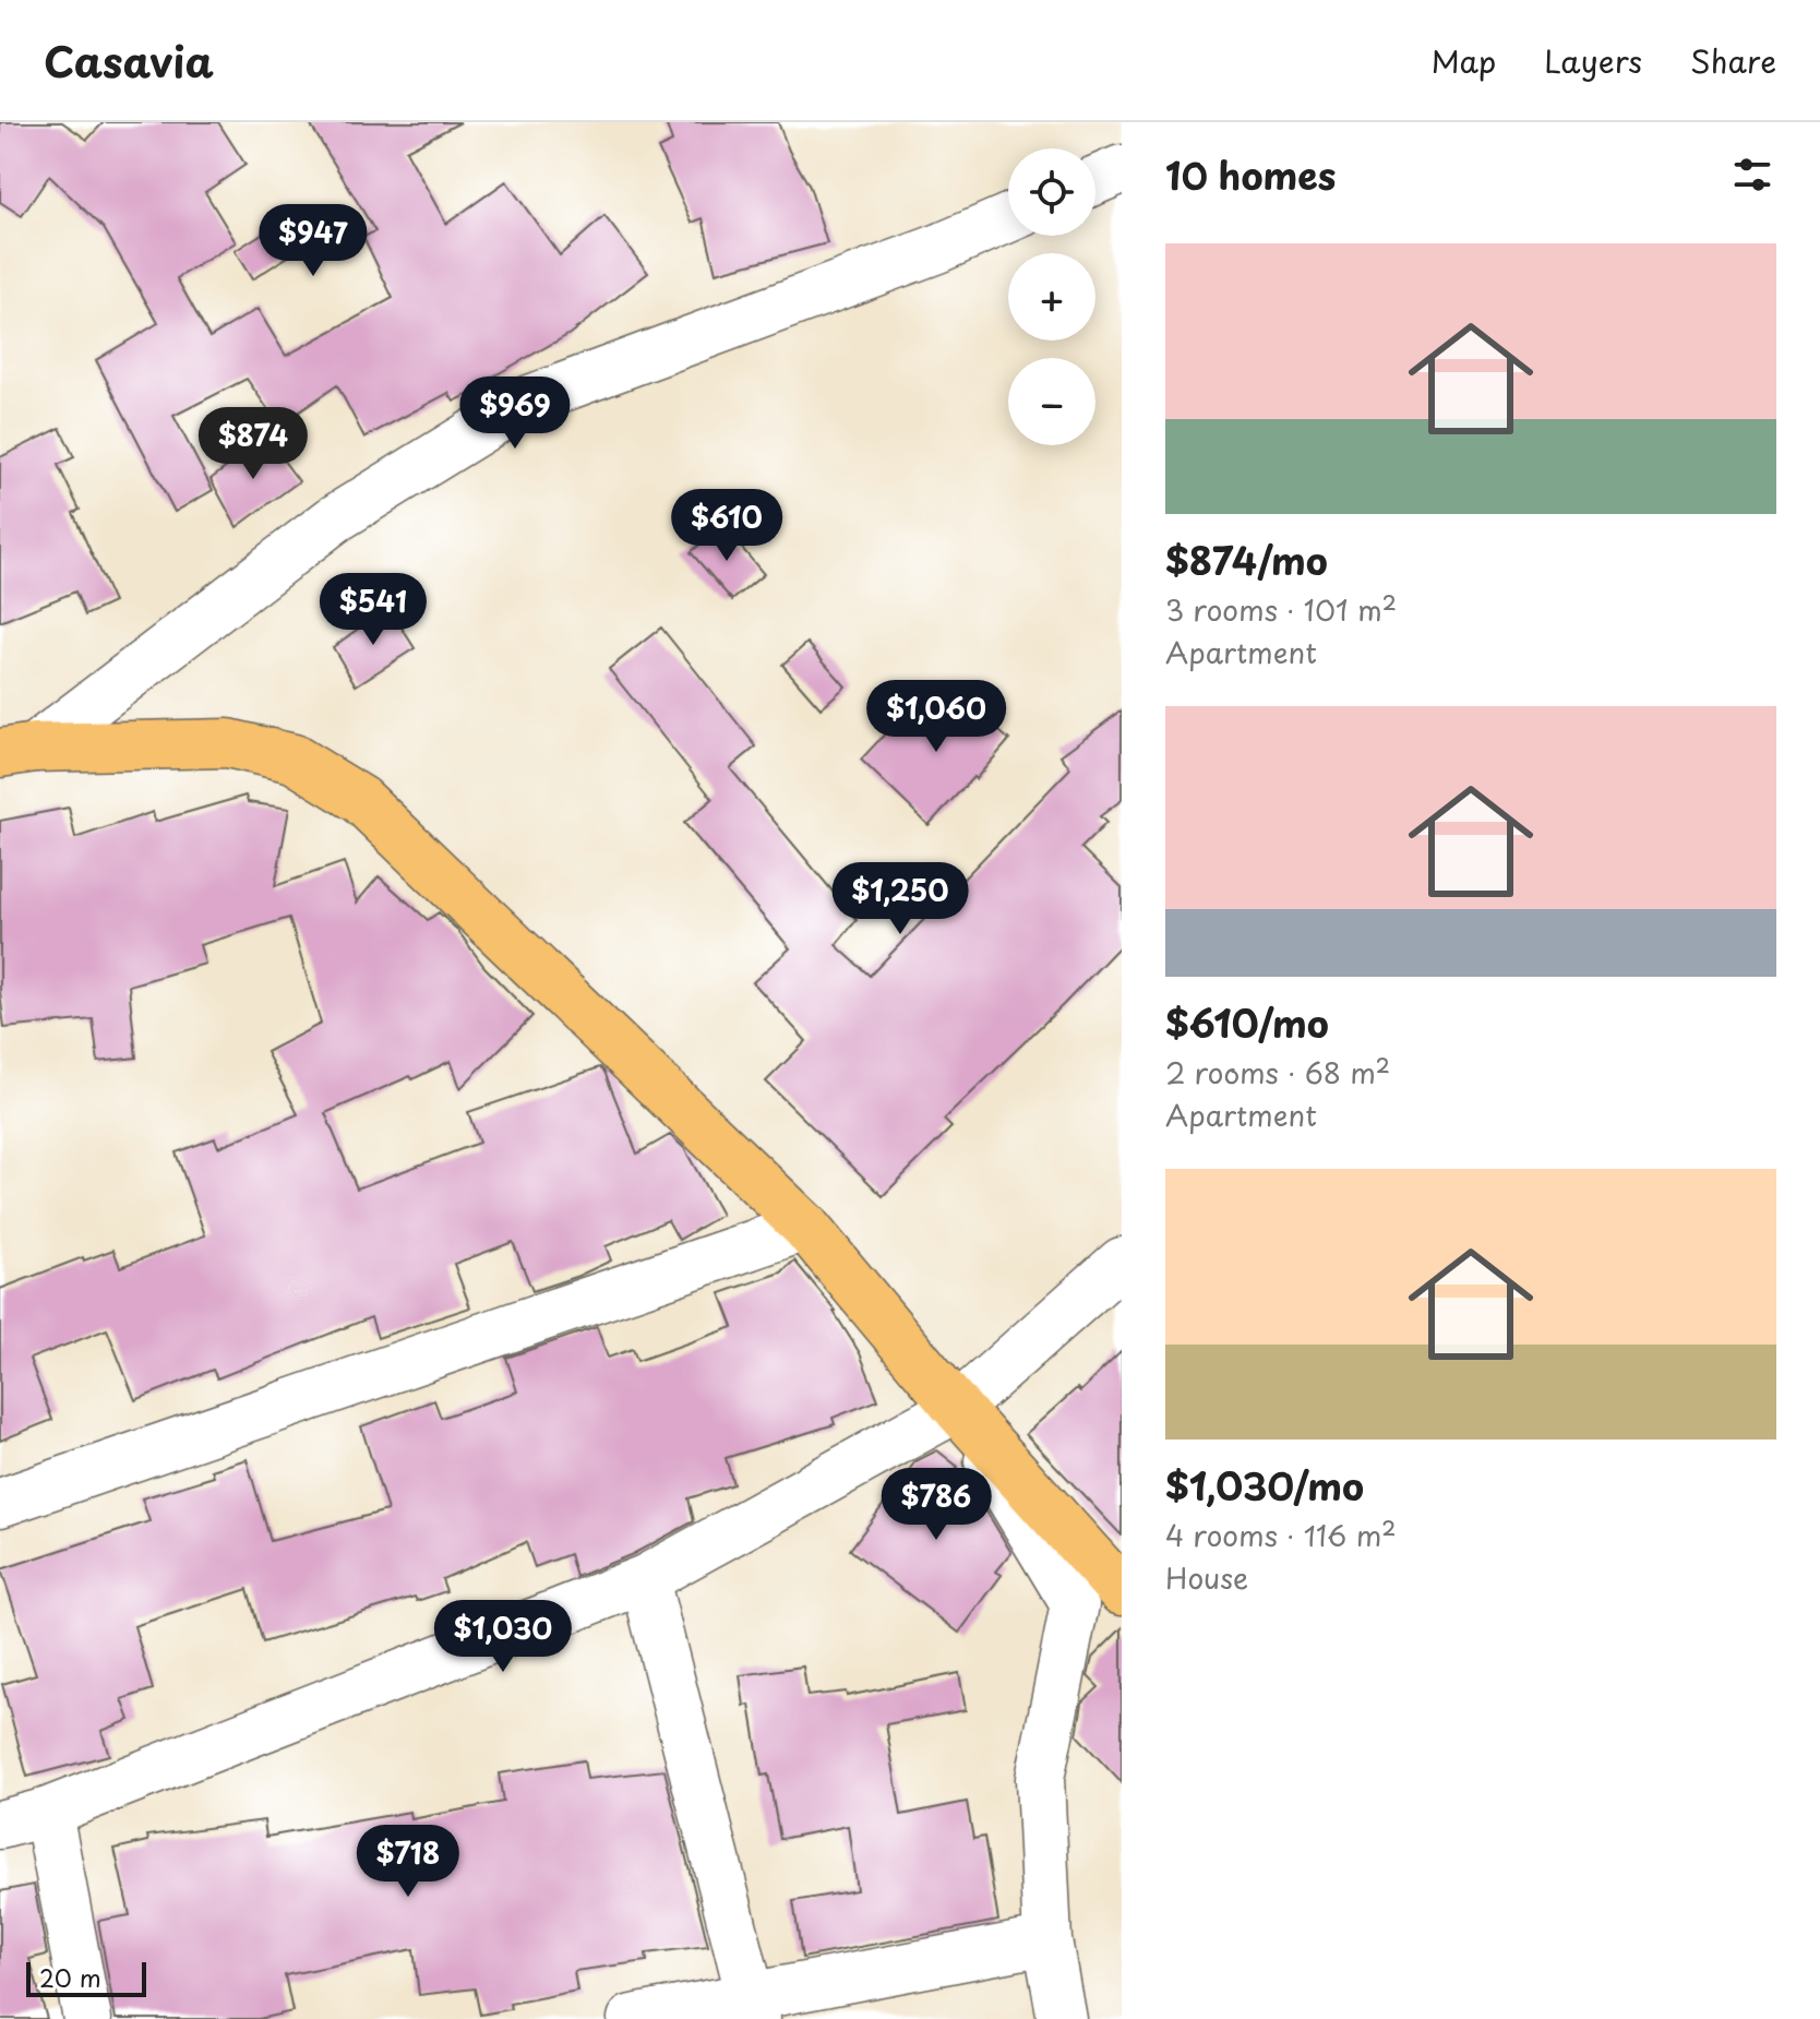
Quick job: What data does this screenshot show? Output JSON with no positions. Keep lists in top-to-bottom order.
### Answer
{
  "scale_bar": "20 m",
  "page": {
    "header": "Casavia",
    "nav": ["Map", "Layers", "Share"],
    "heading": "10 homes",
    "map_buttons": ["+", "−"],
    "price": [
      "$947",
      "$969",
      "$874",
      "$610",
      "$541",
      "$1,060",
      "$1,250",
      "$786",
      "$1,030",
      "$718"
    ],
    "list": [
      {
        "name": "$874/mo",
        "note": "3 rooms · 101 m² · Apartment"
      },
      {
        "name": "$610/mo",
        "note": "2 rooms · 68 m² · Apartment"
      },
      {
        "name": "$1,030/mo",
        "note": "4 rooms · 116 m² · House"
      }
    ],
    "scale": "20 m"
  }
}
